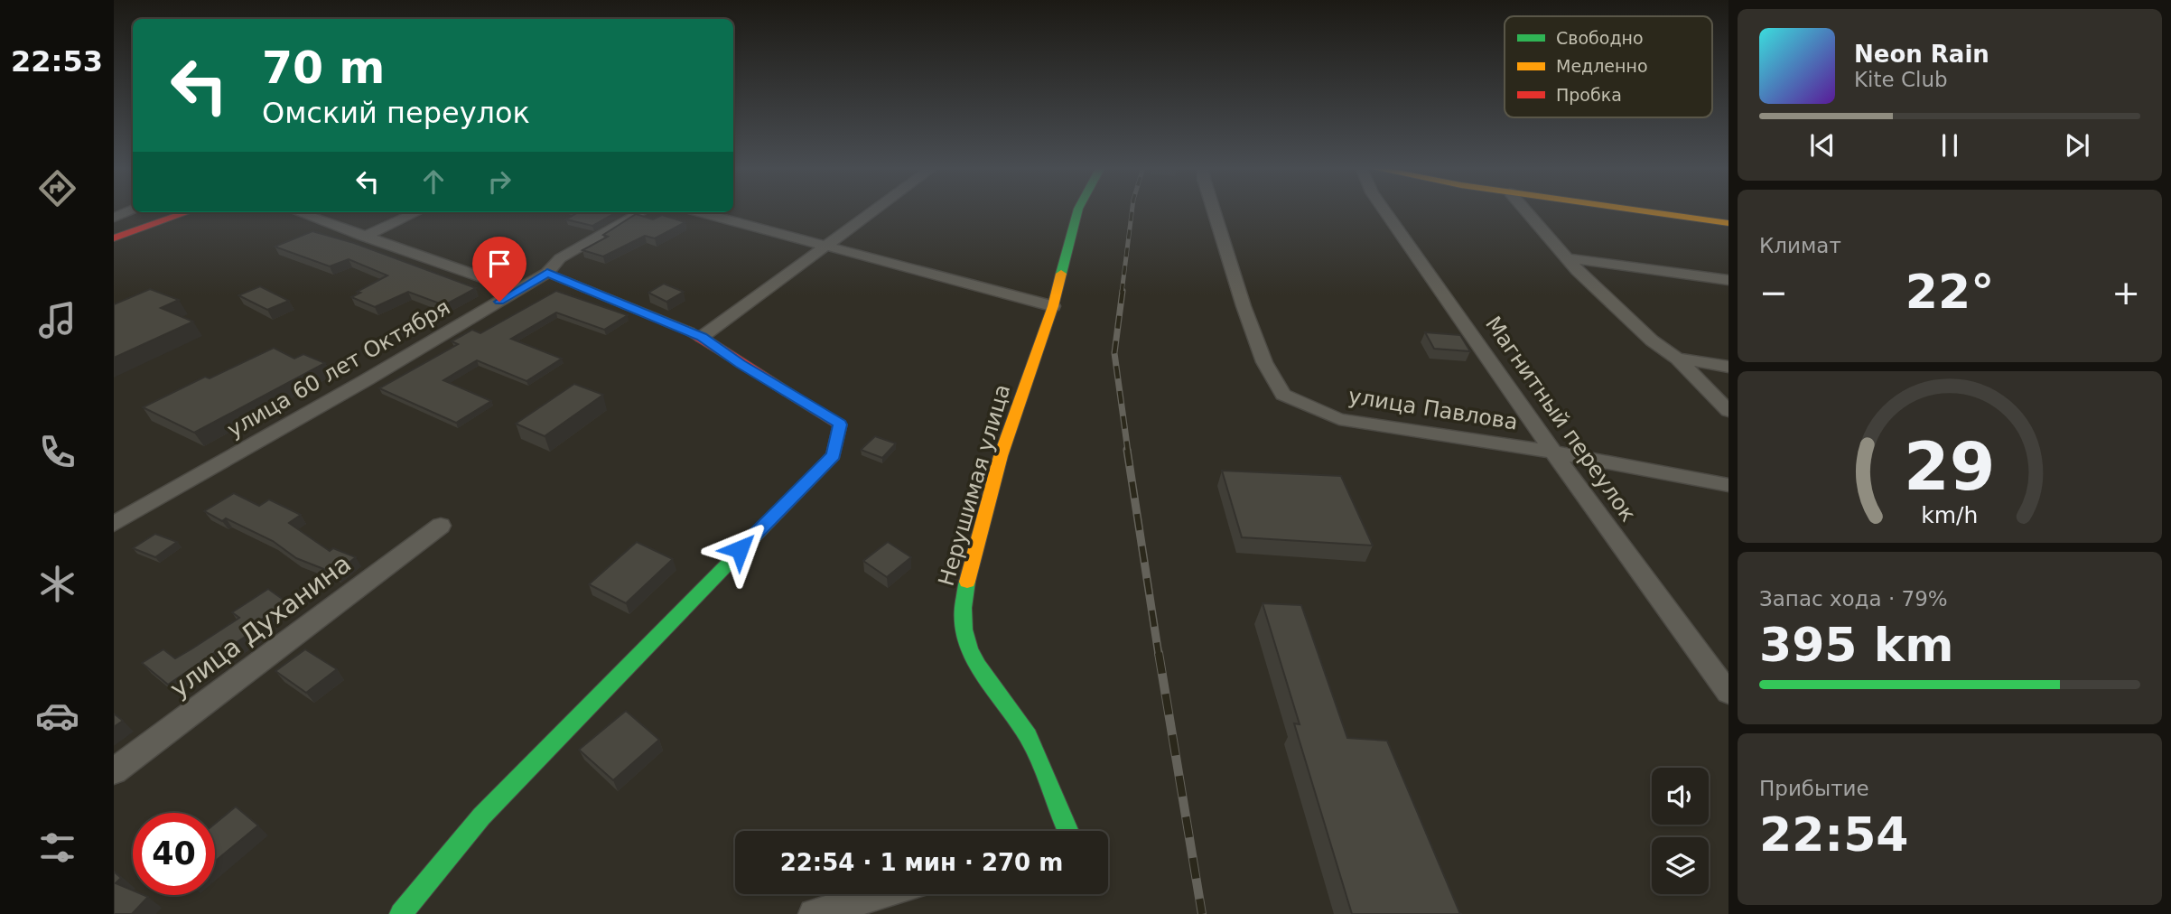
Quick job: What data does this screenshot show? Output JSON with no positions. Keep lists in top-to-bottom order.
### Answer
{
  "streets": {
    "street": [
      "улица 60 лет Октября",
      "улица Павлова",
      "Магнитный переулок",
      "Нерушимая улица",
      "улица Духанина"
    ]
  },
  "crossings": [
    ["улица Павлова", "Магнитный переулок"]
  ],
  "legend": ["Свободно", "Медленно", "Пробка"],
  "page": {
    "tabs": "22:53",
    "turn": ["70 m", "Омский переулок"],
    "song": ["Neon Rain", "Kite Club"],
    "tile": [
      "Климат",
      ["Запас хода · 79%", "395 km"],
      ["Прибытие", "22:54"]
    ],
    "heat": ["−", "22°", "+"],
    "limit": "40",
    "trip": "22:54 · 1 мин · 270 m",
    "gauge": ["29", "km/h"]
  }
}
